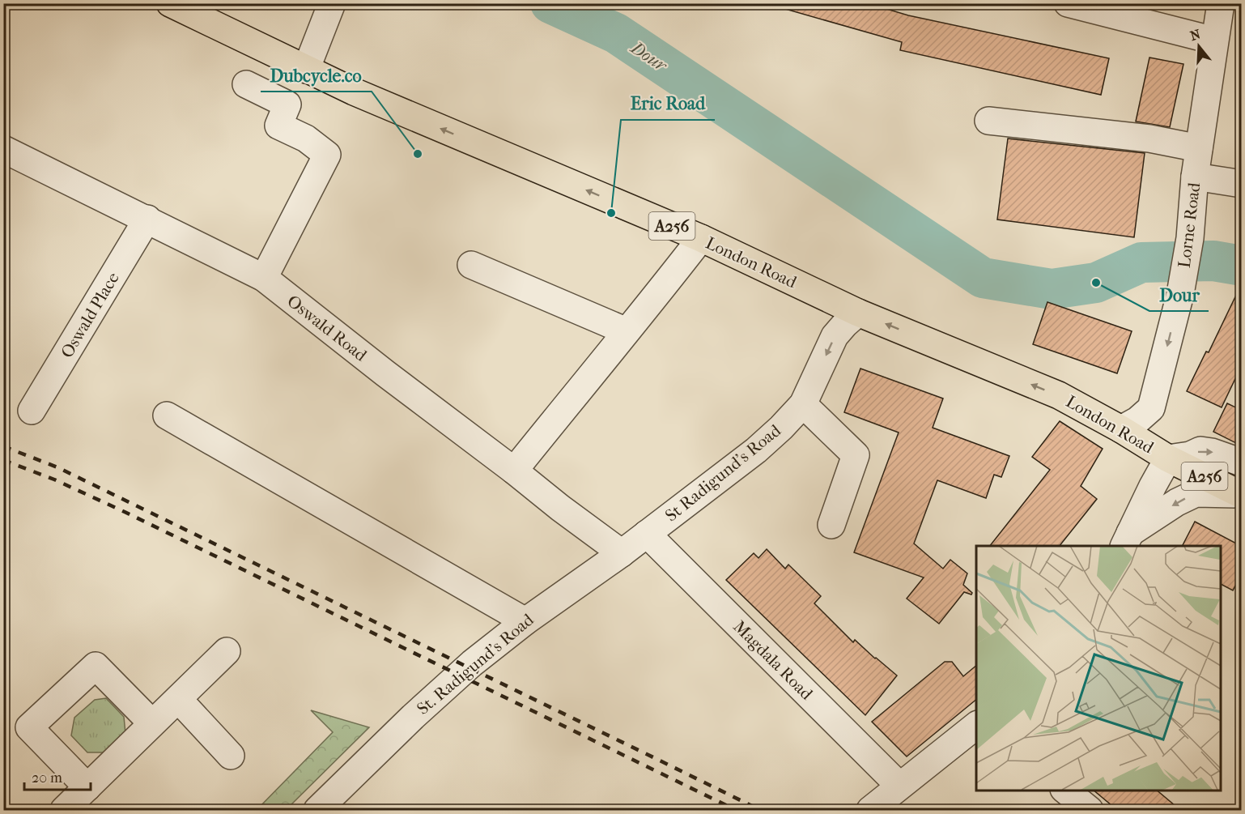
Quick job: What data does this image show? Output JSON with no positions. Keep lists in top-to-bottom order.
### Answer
{
  "streets": {
    "main road": ["A256", "London Road"],
    "street": [
      "Lorne Road",
      "Oswald Place",
      "Oswald Road",
      "St Radigund's Road",
      "Magdala Road",
      "St. Radigund's Road"
    ]
  },
  "crossings": [
    ["Lorne Road", "London Road"],
    ["London Road", "St Radigund's Road"],
    ["Oswald Place", "Oswald Road"],
    ["Oswald Road", "St. Radigund's Road"],
    ["St Radigund's Road", "Magdala Road"],
    ["St Radigund's Road", "St. Radigund's Road"],
    ["Magdala Road", "St. Radigund's Road"]
  ],
  "one_way": ["Lorne Road", "London Road"],
  "water": ["Dour"],
  "places": ["Dubcycle.co", "Eric Road", "Dour"],
  "scale_bar": "20 m",
  "north": "top"
}
